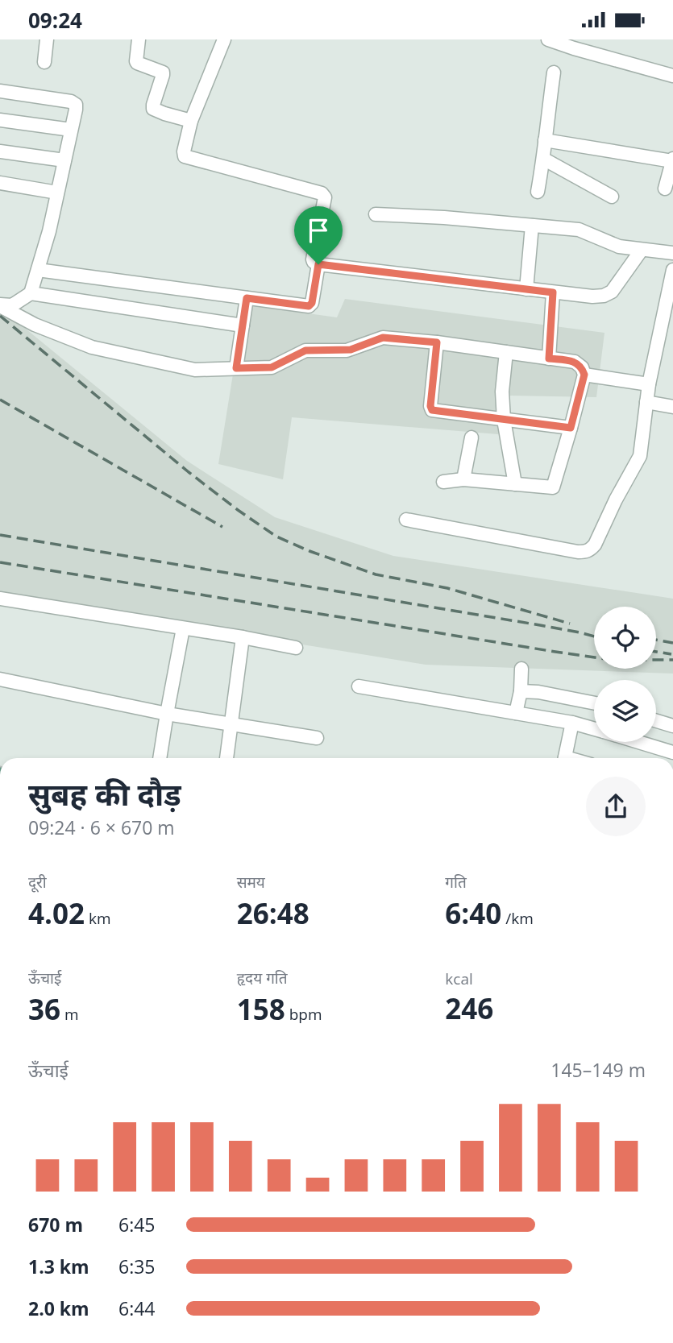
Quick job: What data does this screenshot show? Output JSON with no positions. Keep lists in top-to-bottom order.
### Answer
{
  "page": {
    "status": "09:24",
    "heading": ["सुबह की दौड़", "09:24 · 6 × 670 m"],
    "stats": [
      ["दूरी", "4.02 km"],
      ["समय", "26:48"],
      ["गति", "6:40 /km"],
      ["ऊँचाई", "36 m"],
      ["हृदय गति", "158 bpm"],
      ["kcal", "246"]
    ],
    "chart": ["ऊँचाई", "145–149 m"],
    "list": [
      {
        "name": "670 m",
        "note": "6:45"
      },
      {
        "name": "1.3 km",
        "note": "6:35"
      },
      {
        "name": "2.0 km",
        "note": "6:44"
      }
    ]
  }
}
